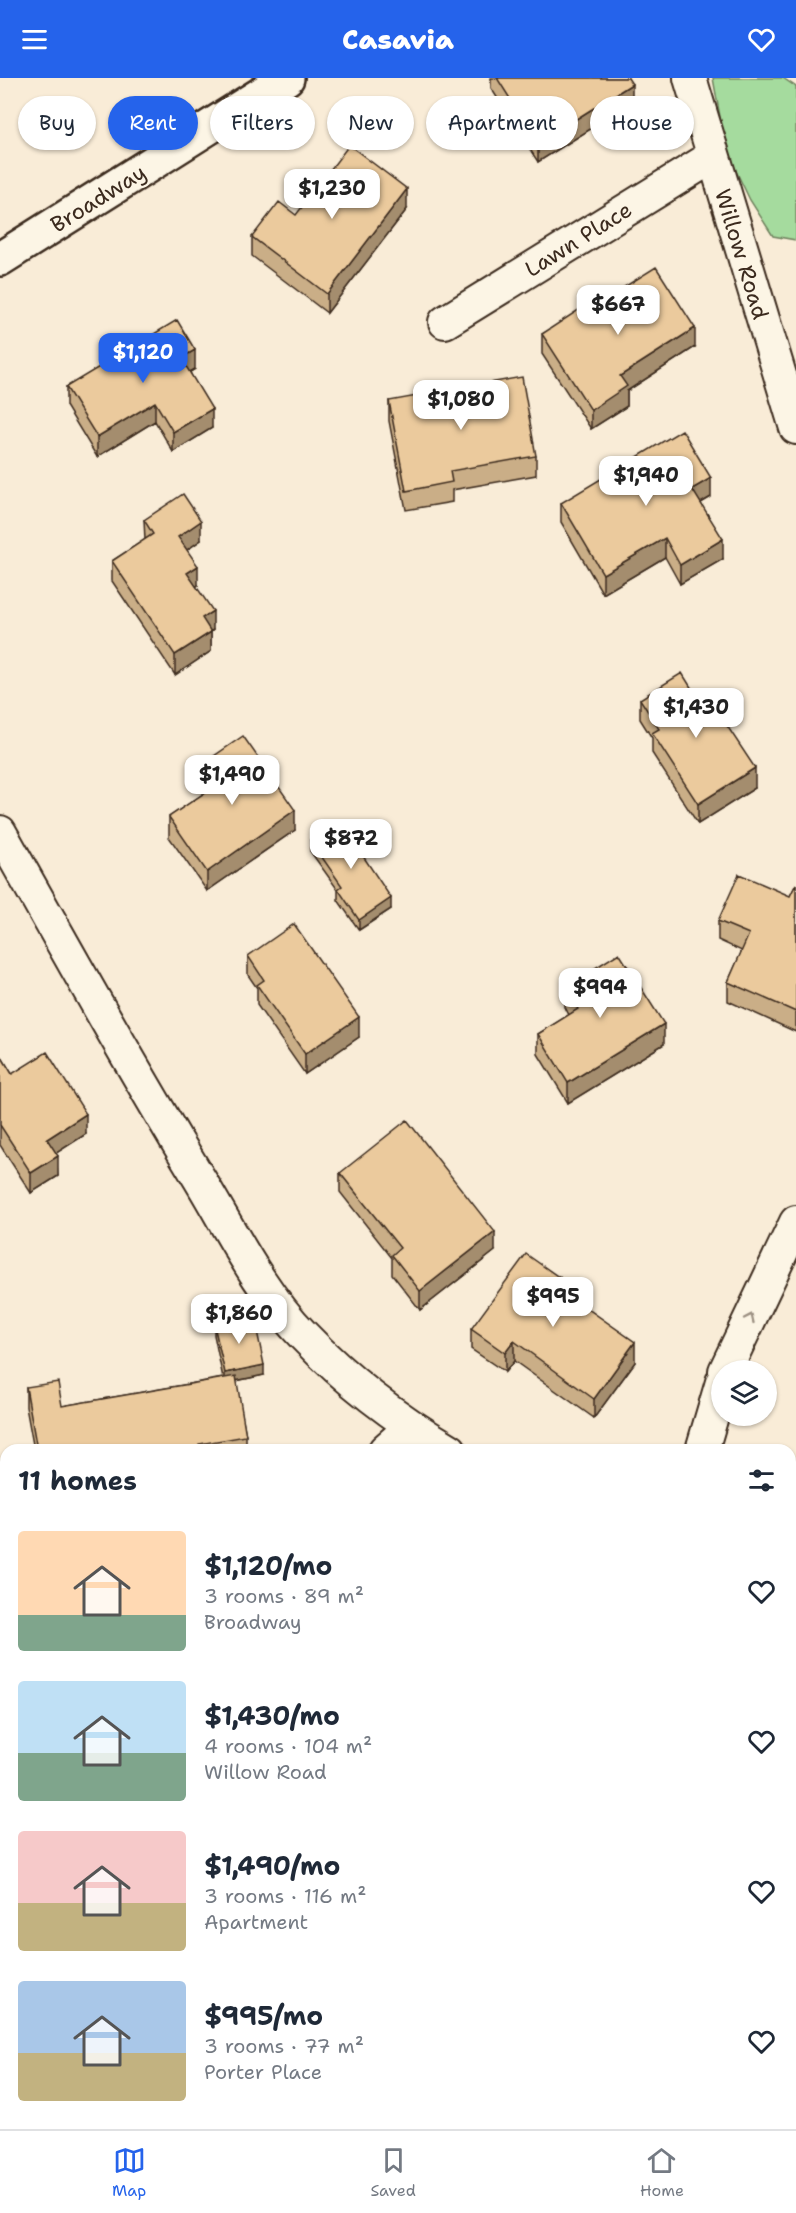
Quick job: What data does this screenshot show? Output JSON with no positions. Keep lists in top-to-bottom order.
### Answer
{
  "streets": {
    "main road": ["Broadway"],
    "street": ["Lawn Place", "Willow Road"]
  },
  "crossings": [
    ["Lawn Place", "Willow Road"]
  ],
  "page": {
    "header": "Casavia",
    "chip": [
      "Buy",
      "Rent",
      "Filters",
      "New",
      "Apartment",
      "House"
    ],
    "price": [
      "$1,230",
      "$667",
      "$1,120",
      "$1,080",
      "$1,940",
      "$1,430",
      "$1,490",
      "$872",
      "$994",
      "$995",
      "$1,860"
    ],
    "heading": "11 homes",
    "list": [
      {
        "name": "$1,120/mo",
        "note": "3 rooms · 89 m² · Broadway"
      },
      {
        "name": "$1,430/mo",
        "note": "4 rooms · 104 m² · Willow Road"
      },
      {
        "name": "$1,490/mo",
        "note": "3 rooms · 116 m² · Apartment"
      },
      {
        "name": "$995/mo",
        "note": "3 rooms · 77 m² · Porter Place"
      }
    ],
    "tabs": ["Map", "Saved", "Home"]
  }
}
